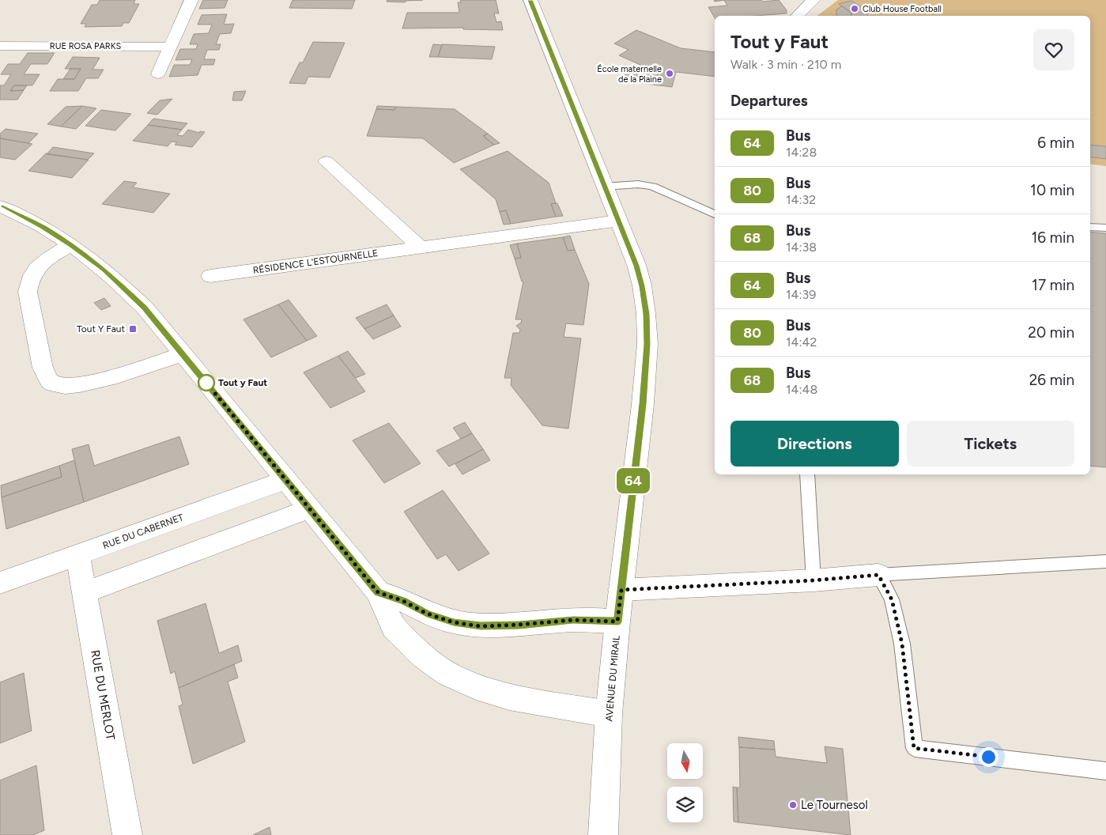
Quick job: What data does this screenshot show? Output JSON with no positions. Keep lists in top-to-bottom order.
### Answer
{
  "streets": {
    "street": [
      "RUE ROSA PARKS",
      "RÉSIDENCE L'ESTOURNELLE",
      "RUE DU CABERNET",
      "AVENUE DU MIRAIL",
      "RUE DU MERLOT"
    ]
  },
  "crossings": [
    ["RÉSIDENCE L'ESTOURNELLE", "AVENUE DU MIRAIL"],
    ["RUE DU CABERNET", "RUE DU MERLOT"]
  ],
  "places": {
    "other": [
      "Club House Football",
      "École maternelle de la Plaine",
      "Tout y Faut",
      "Le Tournesol"
    ],
    "transit": ["Tout Y Faut"]
  },
  "lines": ["bus line 64"],
  "north": "bottom",
  "page": {
    "on_map": "64",
    "heading": [
      ["Tout y Faut", "Walk · 3 min · 210 m"],
      "Departures"
    ],
    "list": [
      {
        "mark": "64",
        "name": "Bus",
        "note": "14:28",
        "value": "6 min"
      },
      {
        "mark": "80",
        "name": "Bus",
        "note": "14:32",
        "value": "10 min"
      },
      {
        "mark": "68",
        "name": "Bus",
        "note": "14:38",
        "value": "16 min"
      },
      {
        "mark": "64",
        "name": "Bus",
        "note": "14:39",
        "value": "17 min"
      },
      {
        "mark": "80",
        "name": "Bus",
        "note": "14:42",
        "value": "20 min"
      },
      {
        "mark": "68",
        "name": "Bus",
        "note": "14:48",
        "value": "26 min"
      }
    ],
    "buttons": ["Directions", "Tickets"]
  }
}
